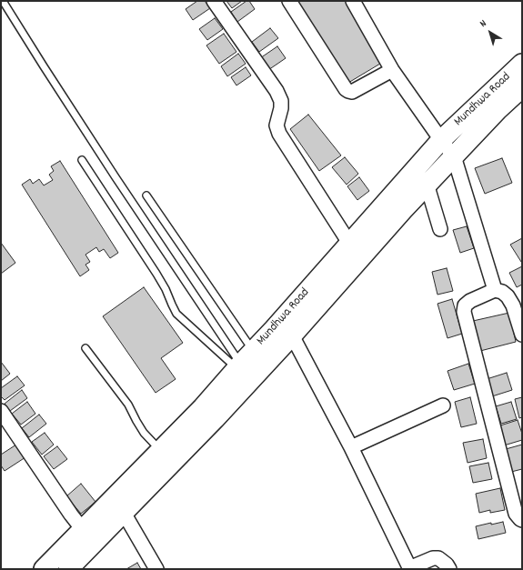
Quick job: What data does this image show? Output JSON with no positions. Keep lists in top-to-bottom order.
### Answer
{
  "streets": {
    "main road": ["Mundhwa Road"]
  },
  "north": "top left"
}
